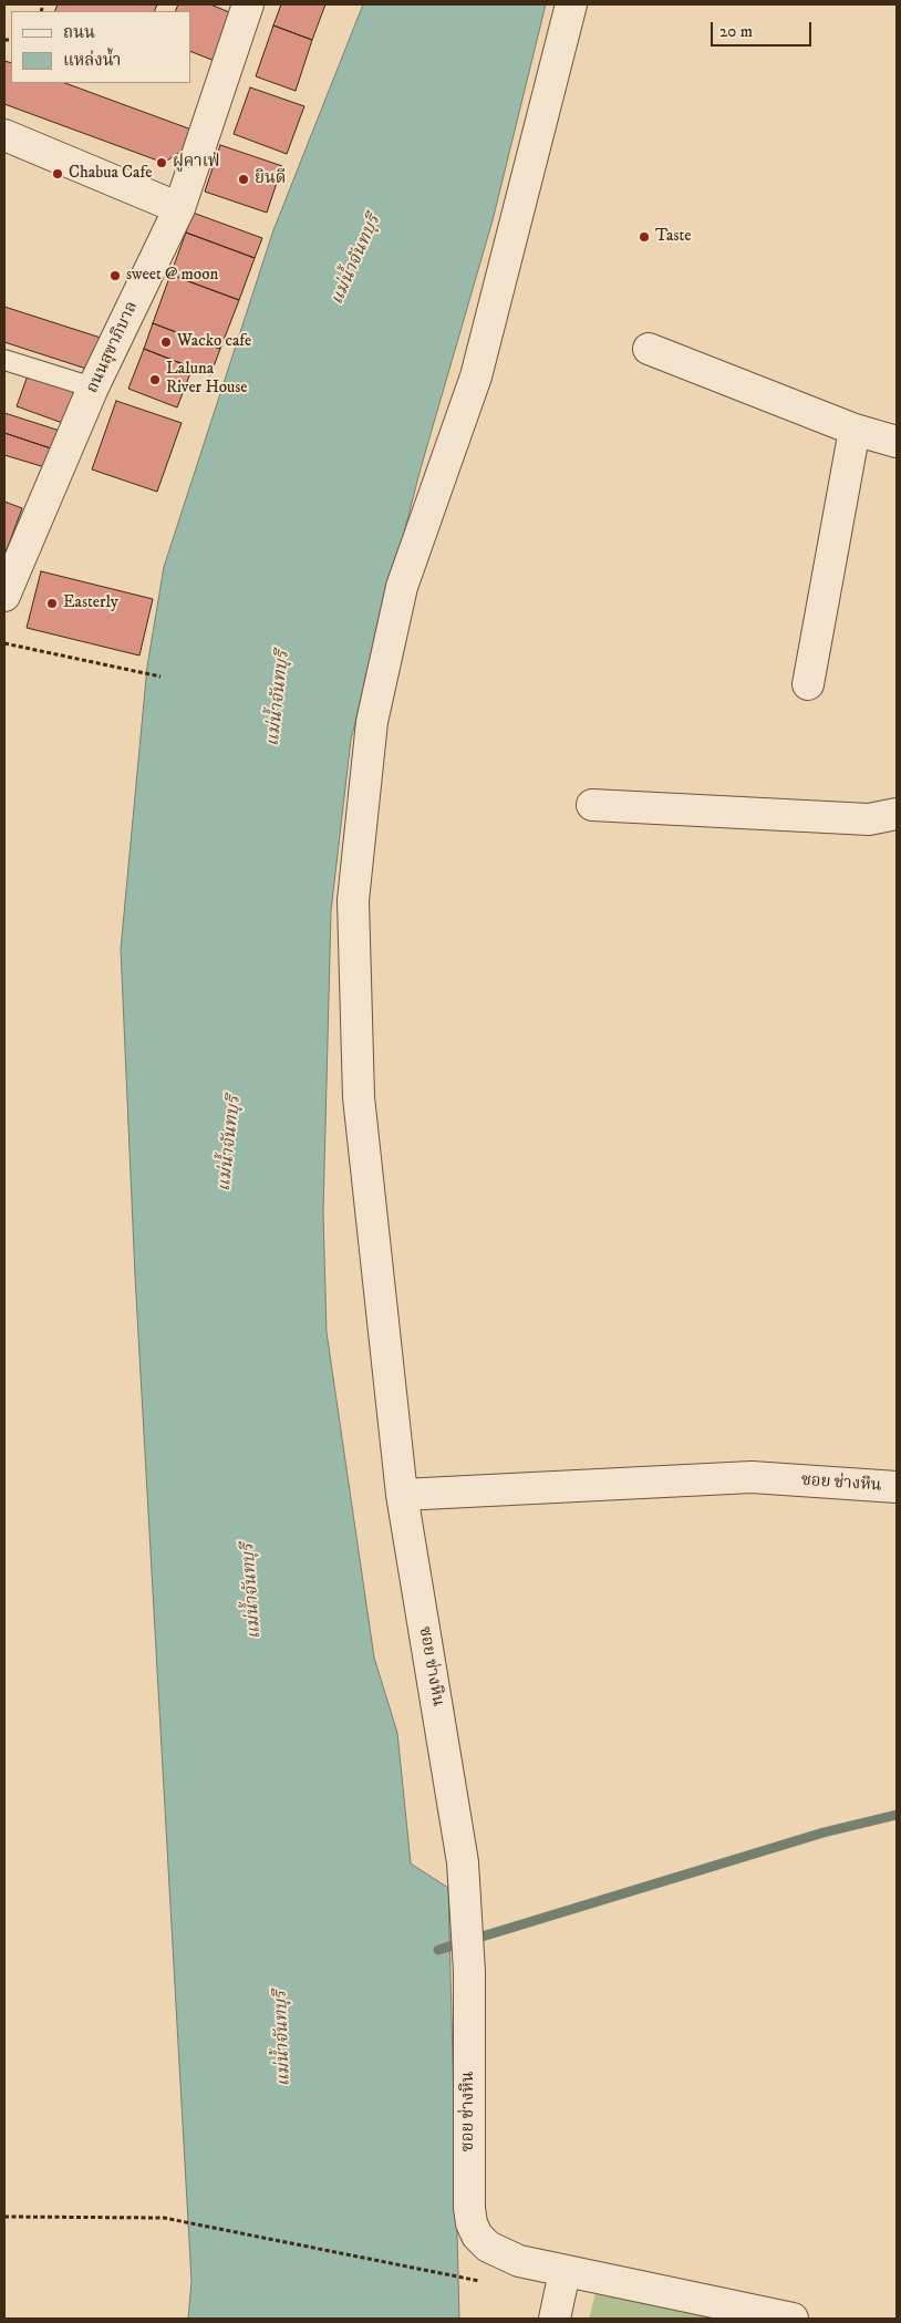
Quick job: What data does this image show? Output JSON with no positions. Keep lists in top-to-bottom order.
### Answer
{
  "streets": {
    "street": ["ถนนสุขาภิบาล", "ซอย ช่างหิน"]
  },
  "water": ["แม่น้ำจันทบุรี"],
  "places": [
    "ฝูคาเฟ่",
    "Chabua Cafe",
    "ยินดี",
    "Taste",
    "sweet @ moon",
    "Wacko cafe",
    "Laluna River House",
    "Easterly"
  ],
  "legend": ["ถนน", "แหล่งน้ำ"],
  "scale_bar": "20 m"
}
